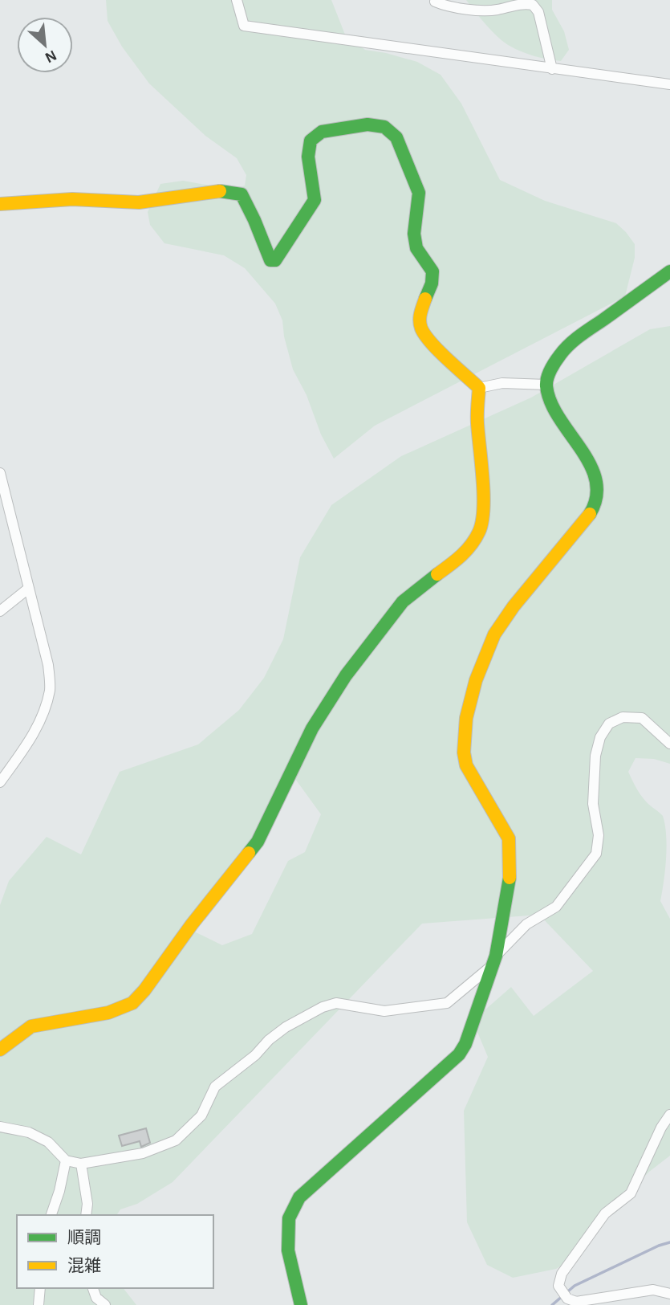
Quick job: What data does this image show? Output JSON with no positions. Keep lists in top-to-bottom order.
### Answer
{
  "legend": ["順調", "混雑"],
  "north": "bottom right"
}
